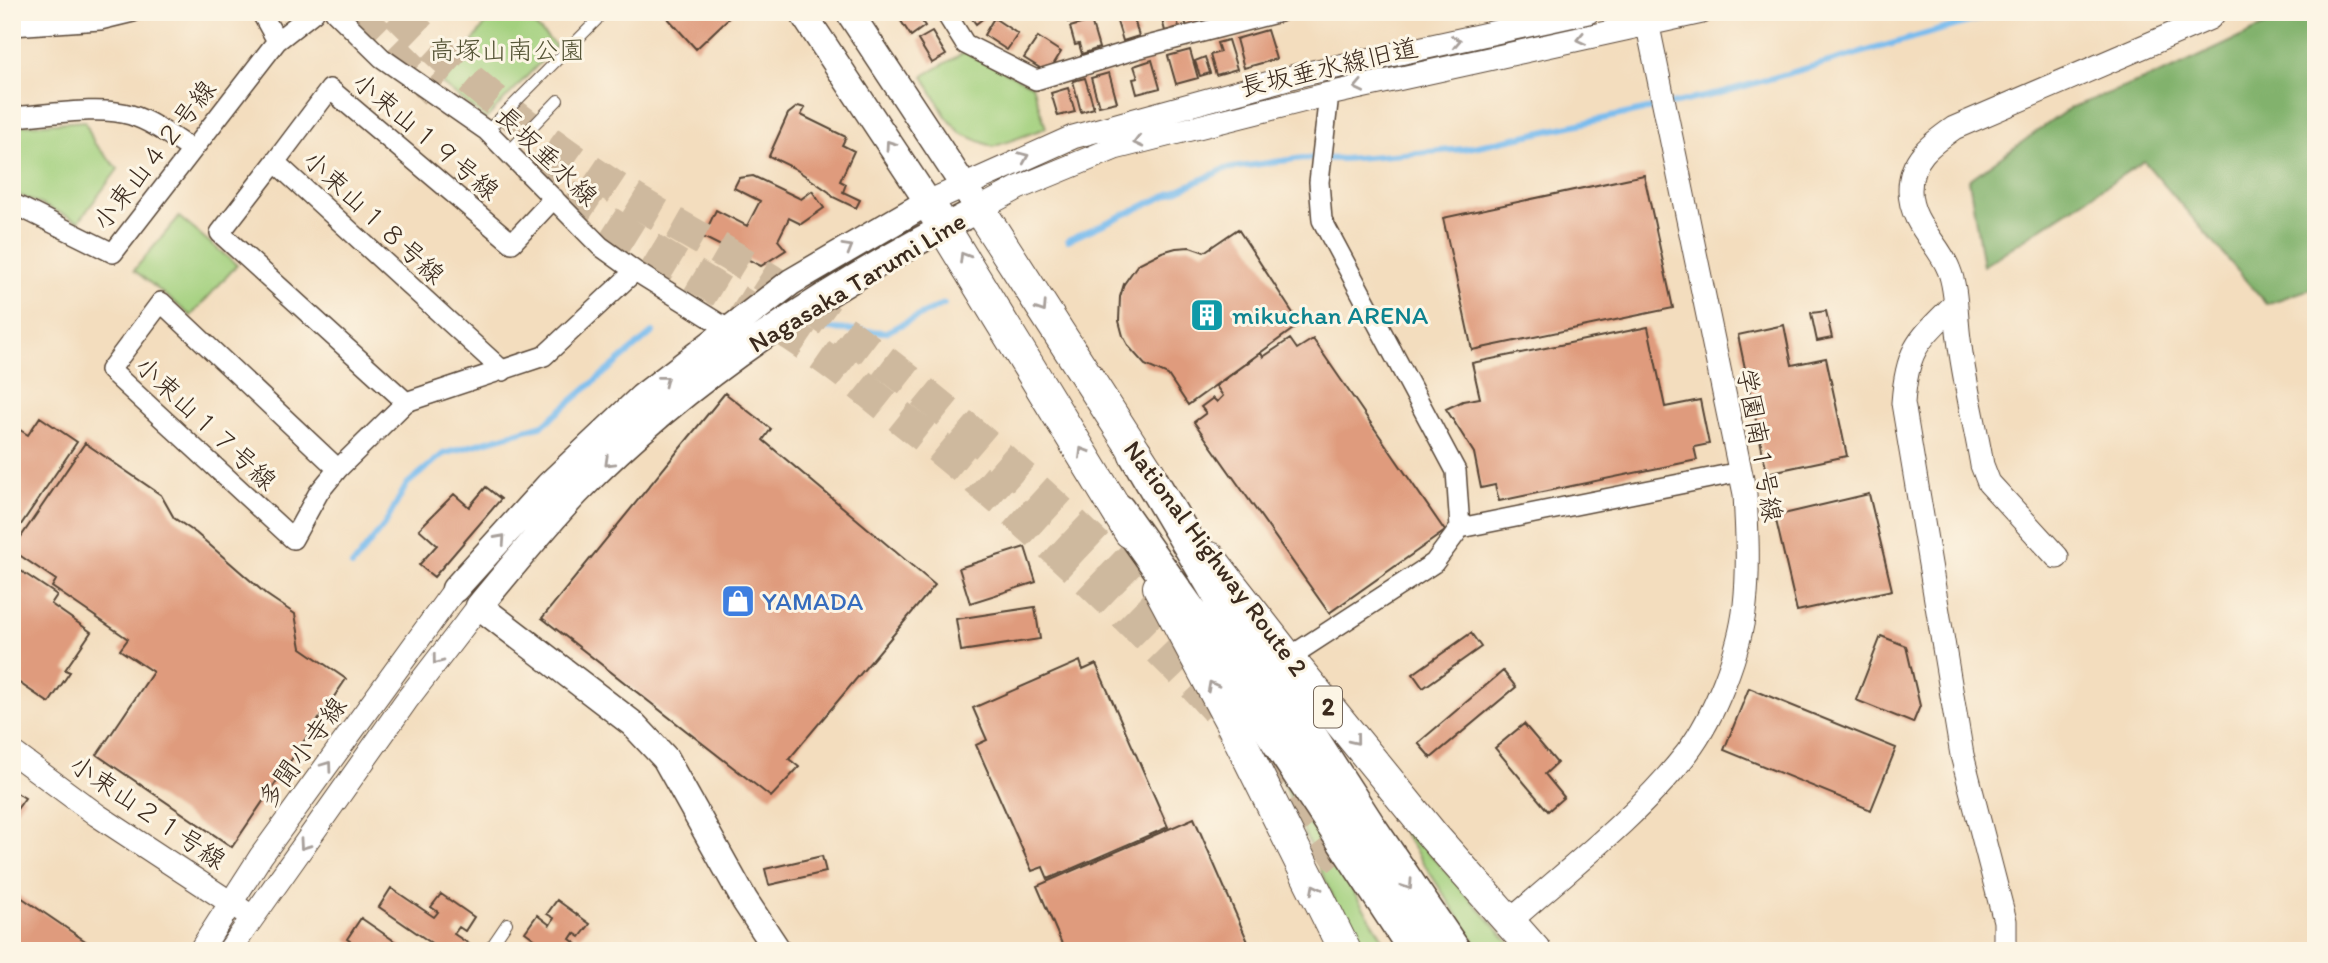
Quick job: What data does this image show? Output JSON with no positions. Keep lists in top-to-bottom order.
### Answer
{
  "streets": {
    "highway": ["National Highway Route 2", "2"],
    "main road": ["Nagasaka Tarumi Line"],
    "street": [
      "長坂垂水線旧道",
      "小束山１９号線",
      "小束山４２号線",
      "長坂垂水線",
      "小束山１８号線",
      "小束山１７号線",
      "学園南１号線",
      "多聞小寺線",
      "小束山２１号線"
    ]
  },
  "crossings": [
    ["長坂垂水線旧道", "Nagasaka Tarumi Line"],
    ["長坂垂水線旧道", "学園南１号線"],
    ["長坂垂水線旧道", "National Highway Route 2"],
    ["小束山１９号線", "長坂垂水線"],
    ["小束山１９号線", "小束山１８号線"],
    ["長坂垂水線", "Nagasaka Tarumi Line"],
    ["長坂垂水線", "小束山１７号線"],
    ["小束山１８号線", "小束山１７号線"],
    ["Nagasaka Tarumi Line", "National Highway Route 2"],
    ["Nagasaka Tarumi Line", "多聞小寺線"],
    ["学園南１号線", "National Highway Route 2"],
    ["多聞小寺線", "小束山２１号線"]
  ],
  "parks": ["高塚山南公園"],
  "places": {
    "building": ["mikuchan ARENA"],
    "shop": ["YAMADA"]
  }
}
